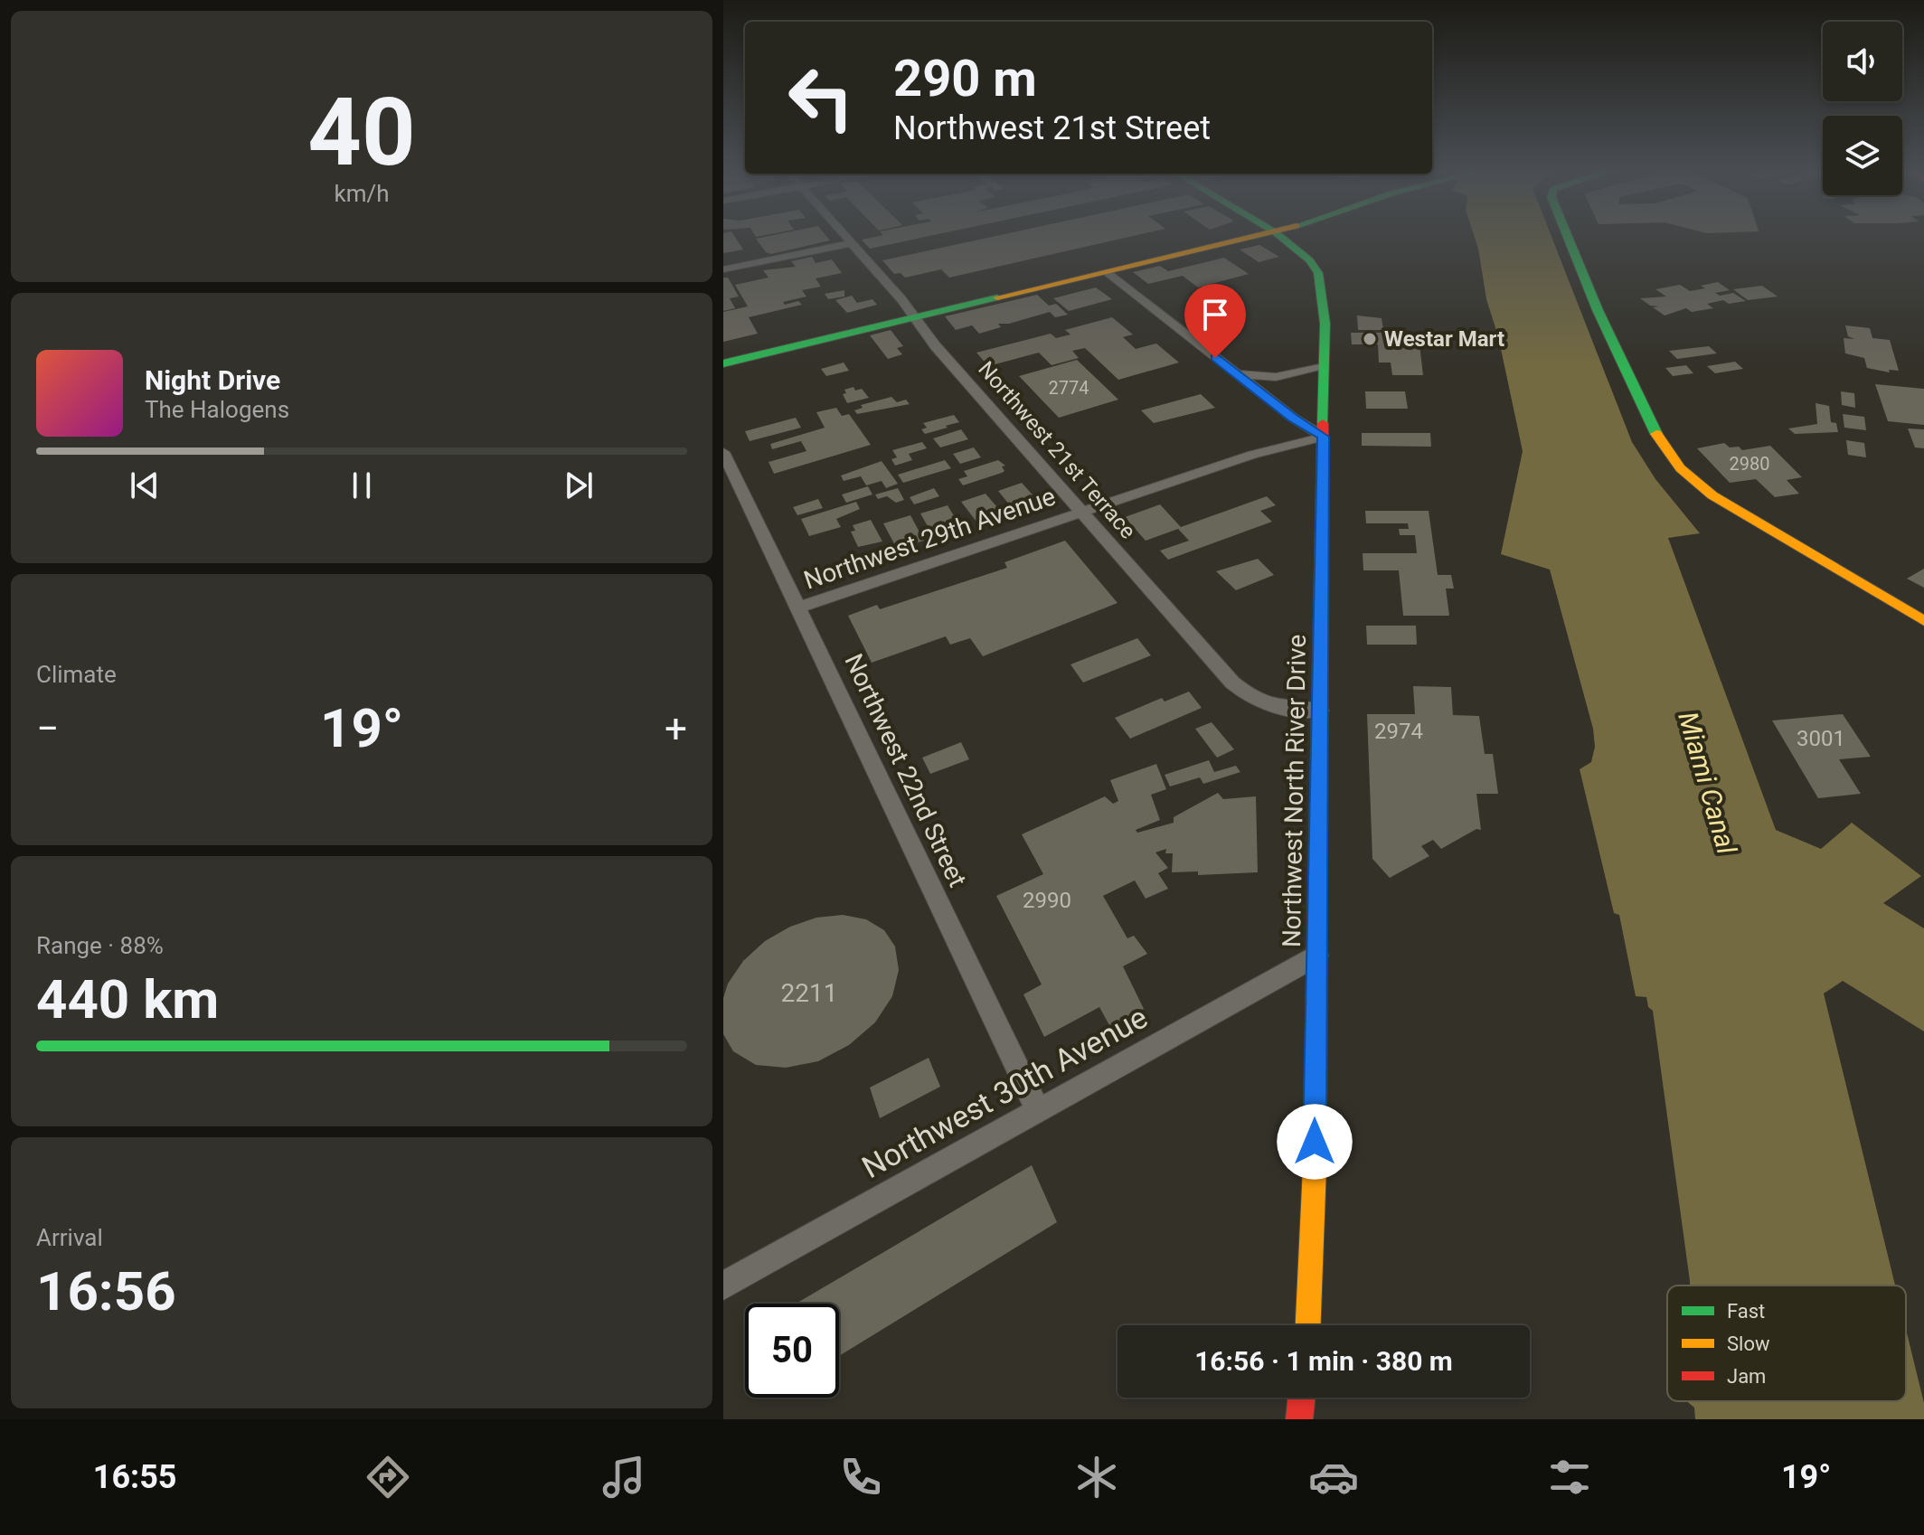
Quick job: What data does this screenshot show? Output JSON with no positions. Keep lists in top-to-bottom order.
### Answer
{
  "streets": {
    "main road": ["Northwest North River Drive"],
    "street": [
      "Northwest 21st Terrace",
      "Northwest 29th Avenue",
      "Northwest 22nd Street",
      "Northwest 30th Avenue"
    ]
  },
  "crossings": [
    ["Northwest 21st Terrace", "Northwest 29th Avenue"],
    ["Northwest 21st Terrace", "Northwest North River Drive"],
    ["Northwest 29th Avenue", "Northwest 22nd Street"],
    ["Northwest 29th Avenue", "Northwest North River Drive"],
    ["Northwest 22nd Street", "Northwest 30th Avenue"],
    ["Northwest North River Drive", "Northwest 30th Avenue"]
  ],
  "water": ["Miami Canal"],
  "places": ["Westar Mart"],
  "house_numbers": [
    "2774",
    "2980",
    "2974",
    "3001",
    "2990",
    "2211"
  ],
  "legend": ["Fast", "Slow", "Jam"],
  "page": {
    "tile": [
      ["40", "km/h"],
      "Climate",
      ["Range · 88%", "440 km"],
      ["Arrival", "16:56"]
    ],
    "turn": ["290 m", "Northwest 21st Street"],
    "song": ["Night Drive", "The Halogens"],
    "heat": ["−", "19°", "+"],
    "limit": "50",
    "trip": "16:56 · 1 min · 380 m",
    "tabs": ["16:55", "19°"]
  }
}
